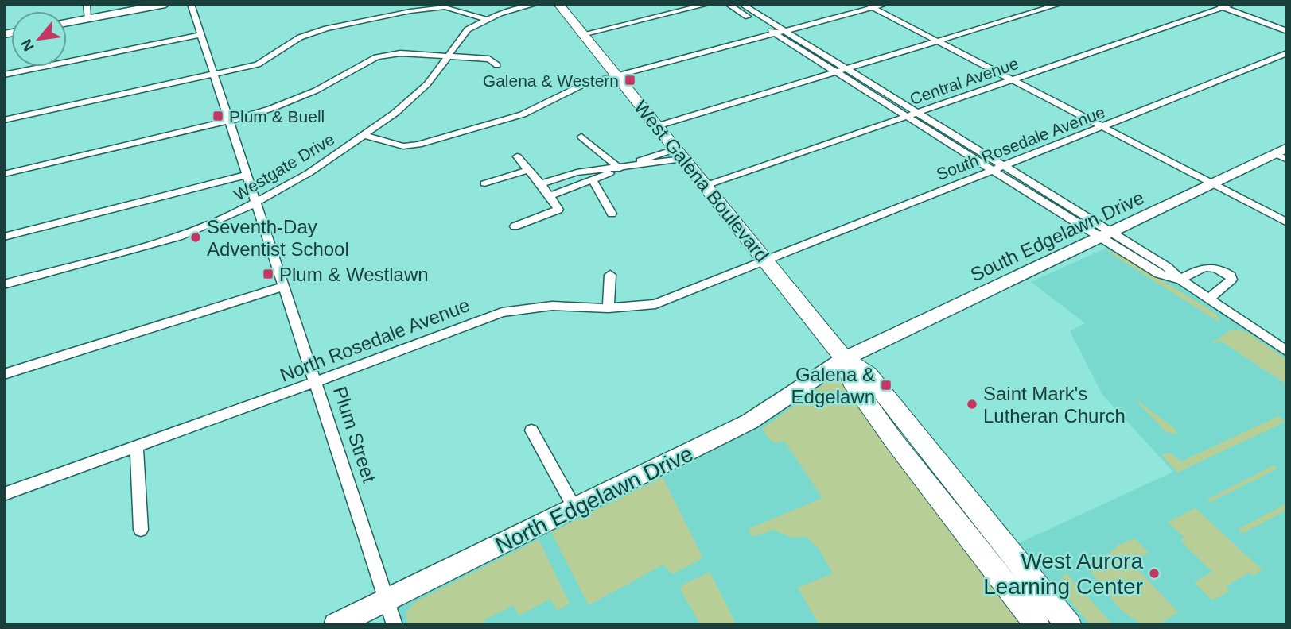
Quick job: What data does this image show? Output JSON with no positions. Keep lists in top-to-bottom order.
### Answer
{
  "streets": {
    "main road": ["West Galena Boulevard"],
    "street": [
      "Central Avenue",
      "South Rosedale Avenue",
      "Westgate Drive",
      "South Edgelawn Drive",
      "North Rosedale Avenue",
      "Plum Street",
      "North Edgelawn Drive"
    ]
  },
  "crossings": [
    ["Central Avenue", "West Galena Boulevard"],
    ["South Rosedale Avenue", "West Galena Boulevard"],
    ["South Rosedale Avenue", "North Rosedale Avenue"],
    ["Westgate Drive", "Plum Street"],
    ["West Galena Boulevard", "South Edgelawn Drive"],
    ["West Galena Boulevard", "North Rosedale Avenue"],
    ["West Galena Boulevard", "North Edgelawn Drive"],
    ["South Edgelawn Drive", "North Edgelawn Drive"],
    ["North Rosedale Avenue", "Plum Street"],
    ["Plum Street", "North Edgelawn Drive"]
  ],
  "places": {
    "transit": [
      "Galena & Western",
      "Plum & Buell",
      "Plum & Westlawn",
      "Galena & Edgelawn"
    ],
    "other": ["Seventh-Day Adventist School", "Saint Mark's Lutheran Church", "West Aurora Learning Center"]
  },
  "north": "bottom left"
}
